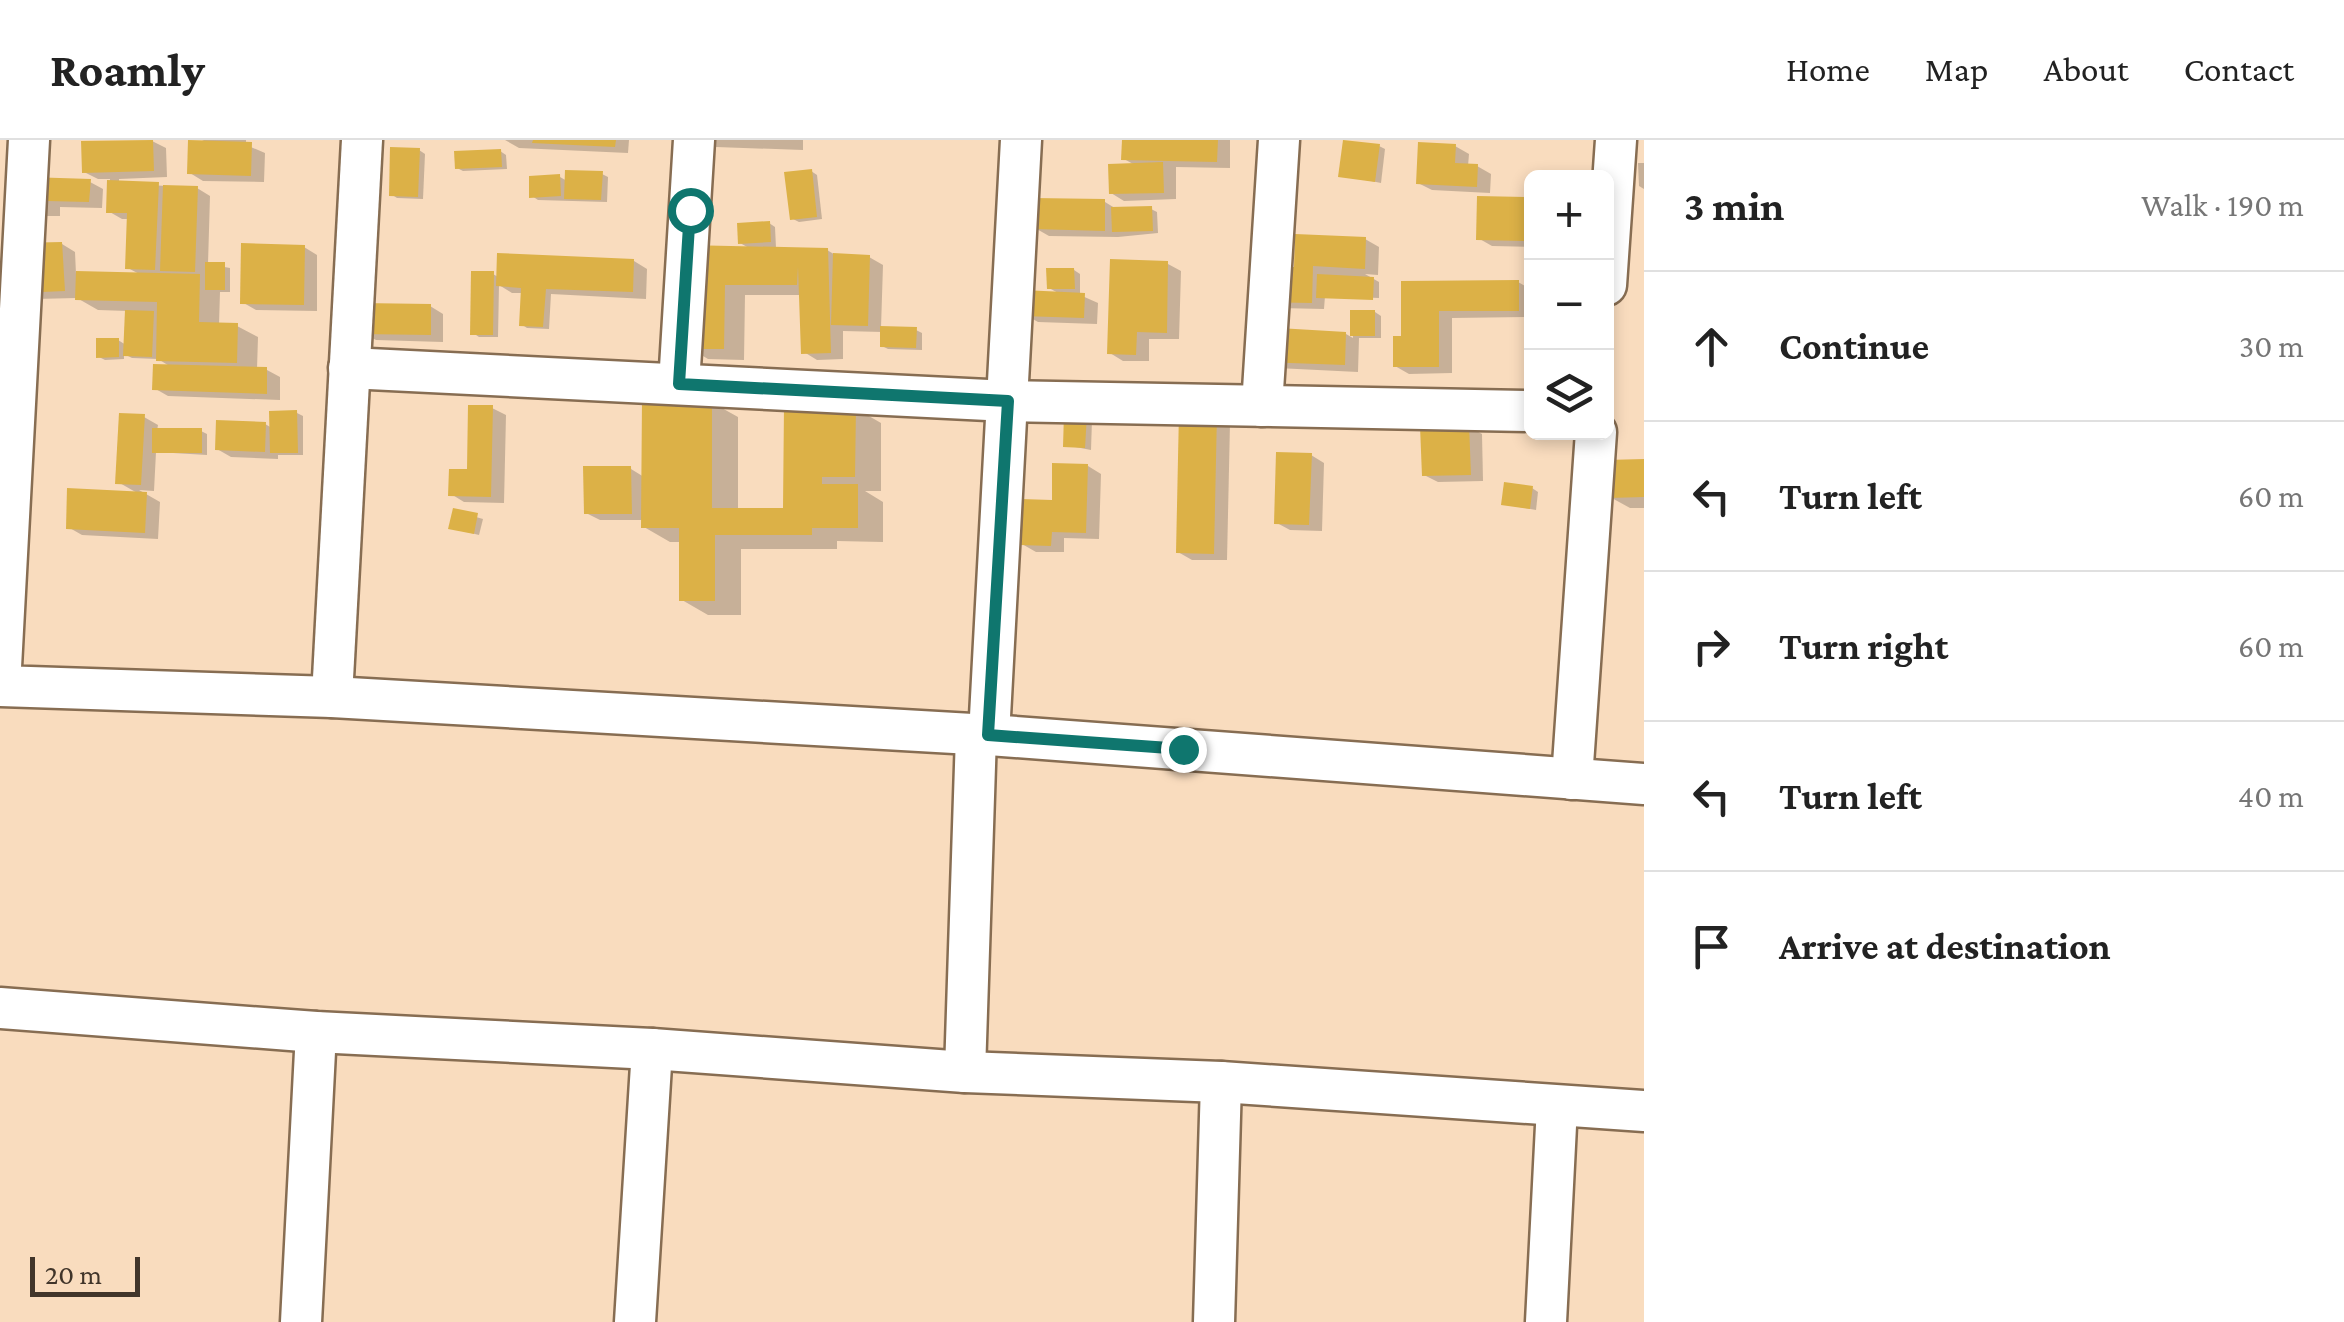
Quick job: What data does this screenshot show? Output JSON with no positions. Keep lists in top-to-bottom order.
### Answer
{
  "scale_bar": "20 m",
  "page": {
    "header": "Roamly",
    "nav": [
      "Home",
      "Map",
      "About",
      "Contact"
    ],
    "heading": ["3 min", "Walk · 190 m"],
    "map_buttons": ["+", "−"],
    "list": [
      ["Continue", "30 m"],
      ["Turn left", "60 m"],
      ["Turn right", "60 m"],
      ["Turn left", "40 m"],
      "Arrive at destination"
    ],
    "scale": "20 m"
  }
}
